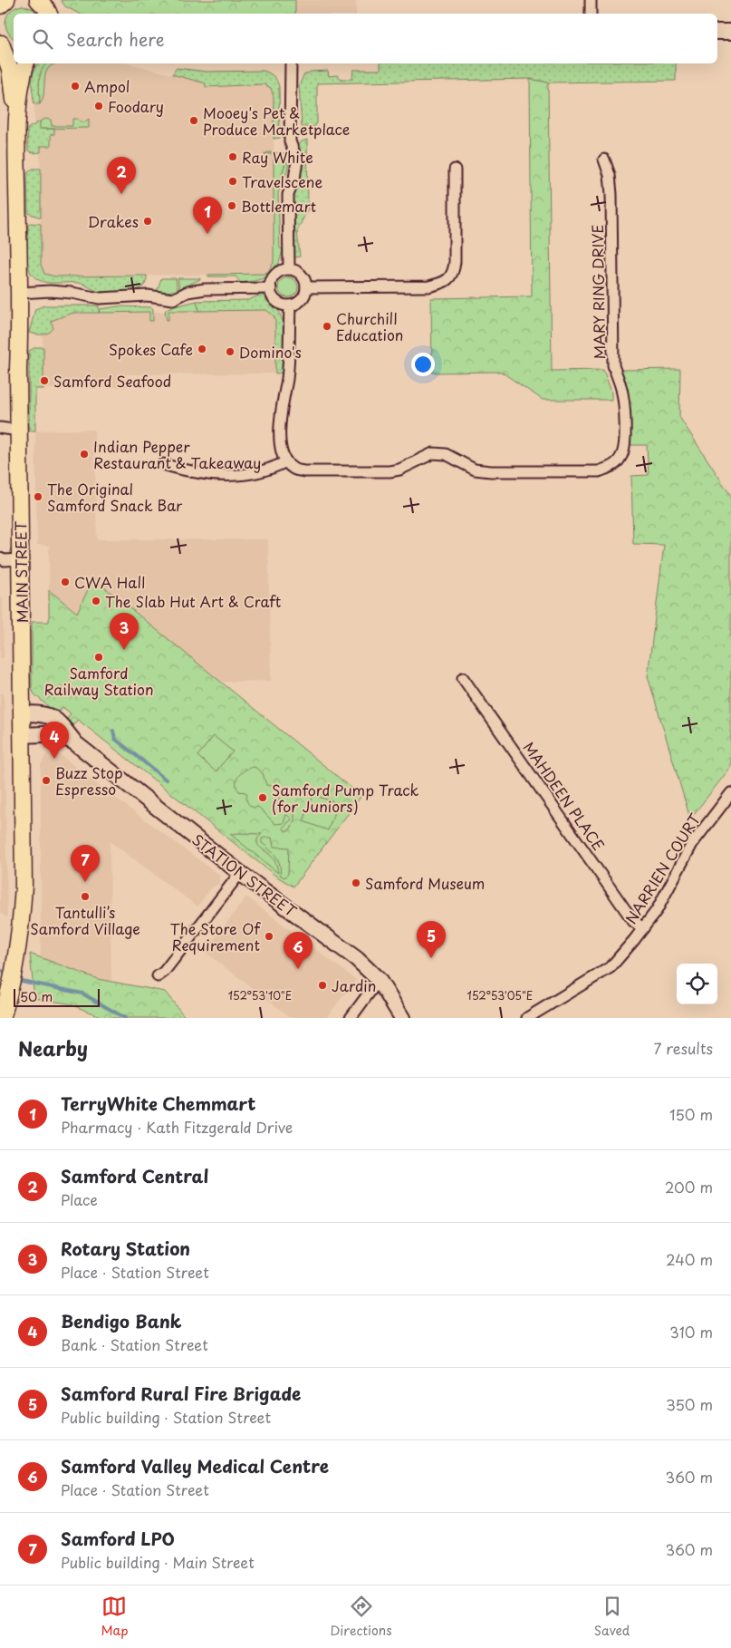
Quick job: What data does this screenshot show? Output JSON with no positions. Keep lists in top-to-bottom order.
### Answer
{
  "streets": {
    "main road": ["MAIN STREET"],
    "street": [
      "MARY RING DRIVE",
      "MAHDEEN PLACE",
      "NARRIEN COURT",
      "STATION STREET"
    ]
  },
  "crossings": [
    ["MAIN STREET", "STATION STREET"],
    ["MAHDEEN PLACE", "NARRIEN COURT"]
  ],
  "places": [
    "Ampol",
    "Foodary",
    "Mooey's Pet & Produce Marketplace",
    "Ray White",
    "Travelscene",
    "Bottlemart",
    "Drakes",
    "Churchill Education",
    "Spokes Cafe",
    "Domino's",
    "Samford Seafood",
    "Indian Pepper Restaurant & Takeaway",
    "The Original Samford Snack Bar",
    "CWA Hall",
    "The Slab Hut Art & Craft",
    "Samford Railway Station",
    "Buzz Stop Espresso",
    "Samford Pump Track (for Juniors)",
    "Samford Museum",
    "Tantulli’s Samford Village",
    "The Store Of Requirement",
    "Jardin"
  ],
  "scale_bar": "50 m",
  "page": {
    "search": "Search here",
    "pins": [
      "2",
      "1",
      "3",
      "4",
      "7",
      "5",
      "6"
    ],
    "scale": "50 m",
    "heading": ["Nearby", "7 results"],
    "list": [
      {
        "mark": "1",
        "name": "TerryWhite Chemmart",
        "note": "Pharmacy · Kath Fitzgerald Drive",
        "value": "150 m"
      },
      {
        "mark": "2",
        "name": "Samford Central",
        "note": "Place",
        "value": "200 m"
      },
      {
        "mark": "3",
        "name": "Rotary Station",
        "note": "Place · Station Street",
        "value": "240 m"
      },
      {
        "mark": "4",
        "name": "Bendigo Bank",
        "note": "Bank · Station Street",
        "value": "310 m"
      },
      {
        "mark": "5",
        "name": "Samford Rural Fire Brigade",
        "note": "Public building · Station Street",
        "value": "350 m"
      },
      {
        "mark": "6",
        "name": "Samford Valley Medical Centre",
        "note": "Place · Station Street",
        "value": "360 m"
      },
      {
        "mark": "7",
        "name": "Samford LPO",
        "note": "Public building · Main Street",
        "value": "360 m"
      }
    ],
    "nav": ["Map", "Directions", "Saved"]
  },
  "coordinates": ["152°53'10\"E", "152°53'05\"E"]
}
